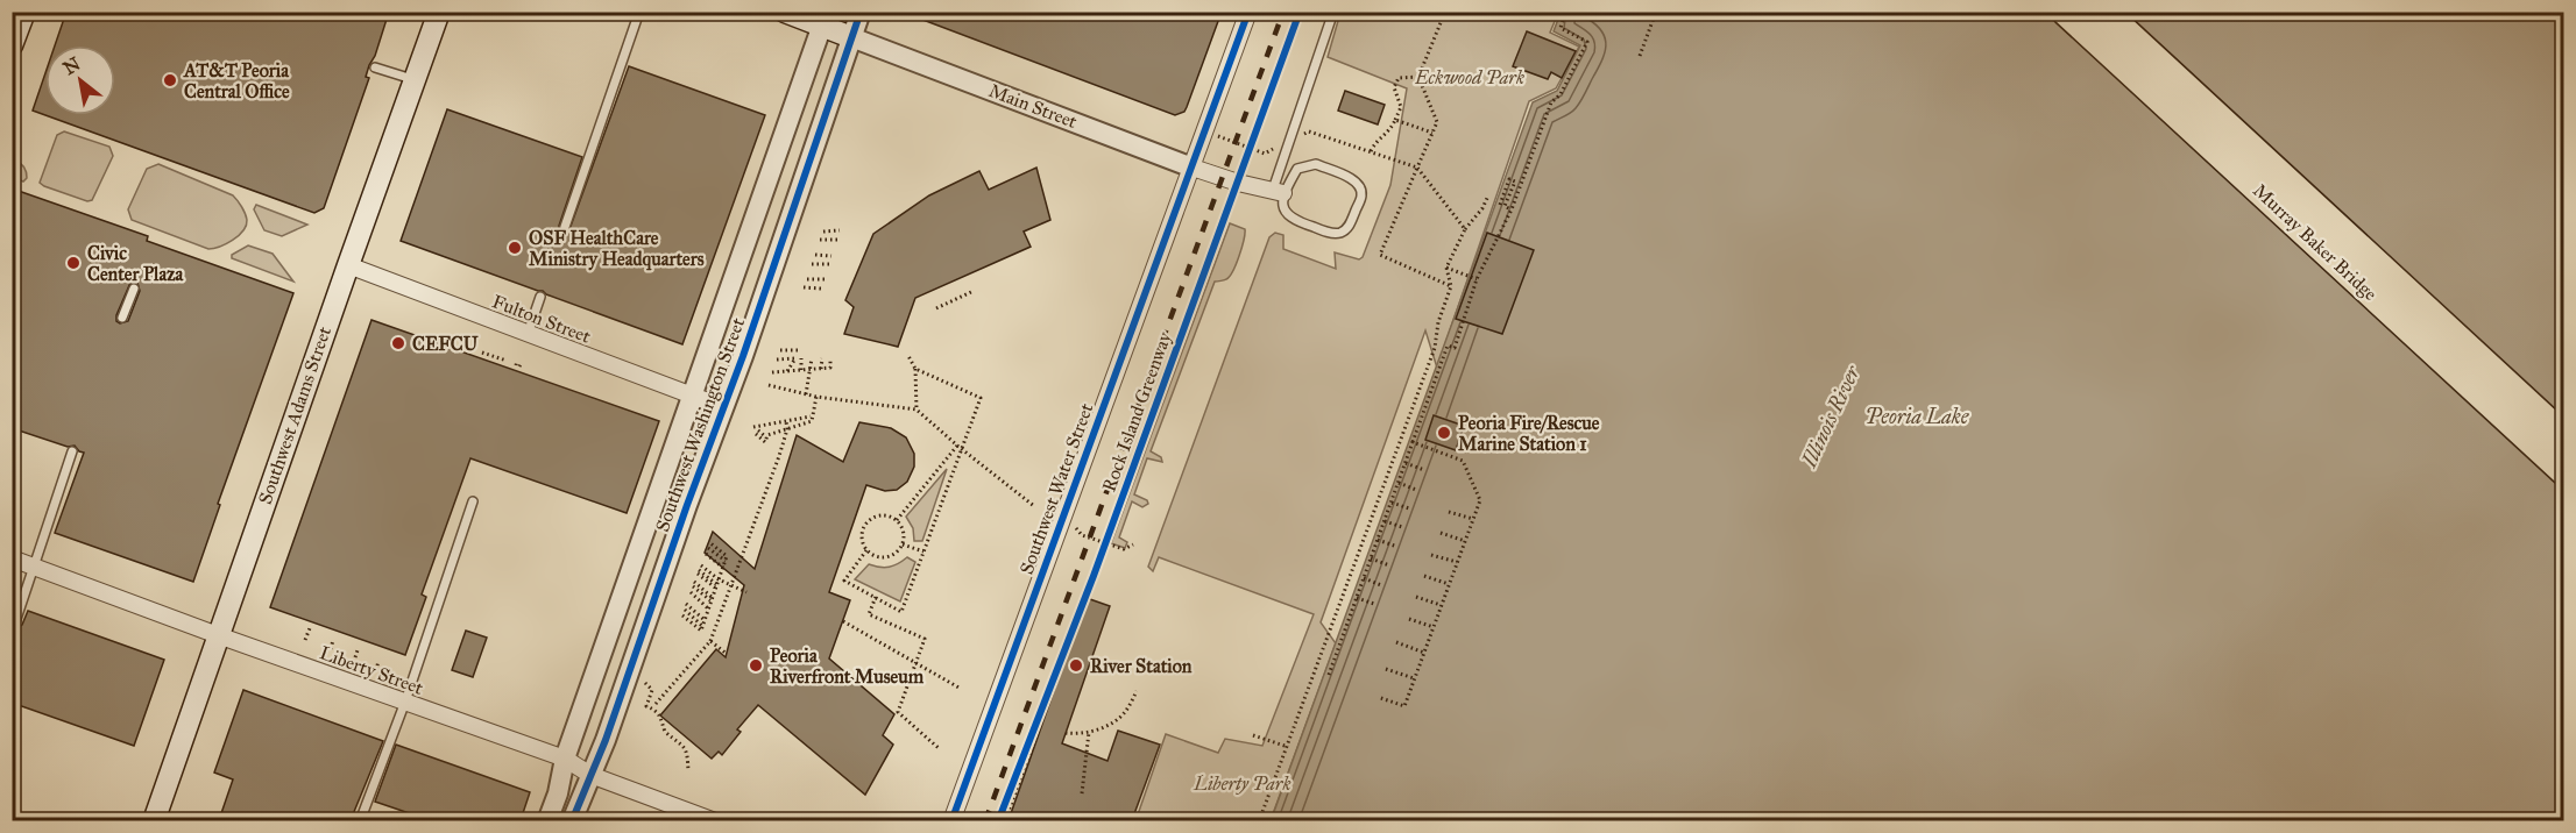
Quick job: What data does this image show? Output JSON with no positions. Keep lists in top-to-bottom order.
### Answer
{
  "streets": {
    "highway": ["Murray Baker Bridge"],
    "main road": ["Main Street", "Southwest Adams Street"],
    "street": [
      "Fulton Street",
      "Southwest Washington Street",
      "Southwest Water Street",
      "Liberty Street"
    ],
    "cycle path": ["Rock Island Greenway"]
  },
  "crossings": [
    ["Main Street", "Southwest Washington Street"],
    ["Main Street", "Southwest Water Street"],
    ["Fulton Street", "Southwest Adams Street"],
    ["Fulton Street", "Southwest Washington Street"],
    ["Southwest Adams Street", "Liberty Street"],
    ["Southwest Washington Street", "Liberty Street"]
  ],
  "water": ["Illinois River", "Peoria Lake"],
  "parks": ["Eckwood Park", "Liberty Park"],
  "places": [
    "AT&T Peoria Central Office",
    "OSF HealthCare Ministry Headquarters",
    "Civic Center Plaza",
    "CEFCU",
    "Peoria Fire/Rescue Marine Station 1",
    "Peoria Riverfront Museum",
    "River Station"
  ],
  "north": "top left"
}
